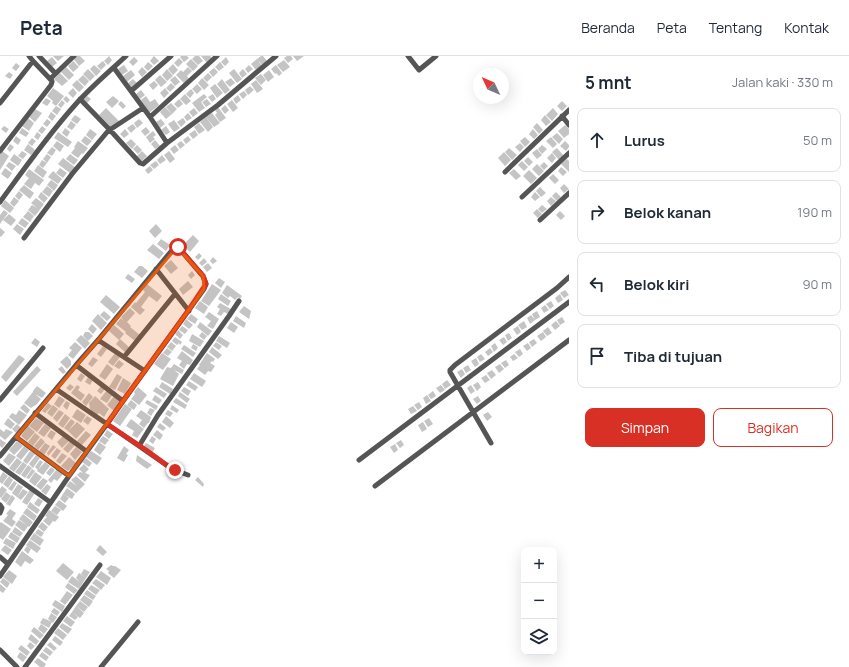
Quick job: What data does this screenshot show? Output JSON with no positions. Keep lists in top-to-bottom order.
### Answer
{
  "north": "top left",
  "page": {
    "header": "Peta",
    "nav": [
      "Beranda",
      "Peta",
      "Tentang",
      "Kontak"
    ],
    "heading": ["5 mnt", "Jalan kaki · 330 m"],
    "list": [
      ["Lurus", "50 m"],
      ["Belok kanan", "190 m"],
      ["Belok kiri", "90 m"],
      "Tiba di tujuan"
    ],
    "buttons": ["Simpan", "Bagikan"],
    "map_buttons": ["+", "−"]
  }
}
